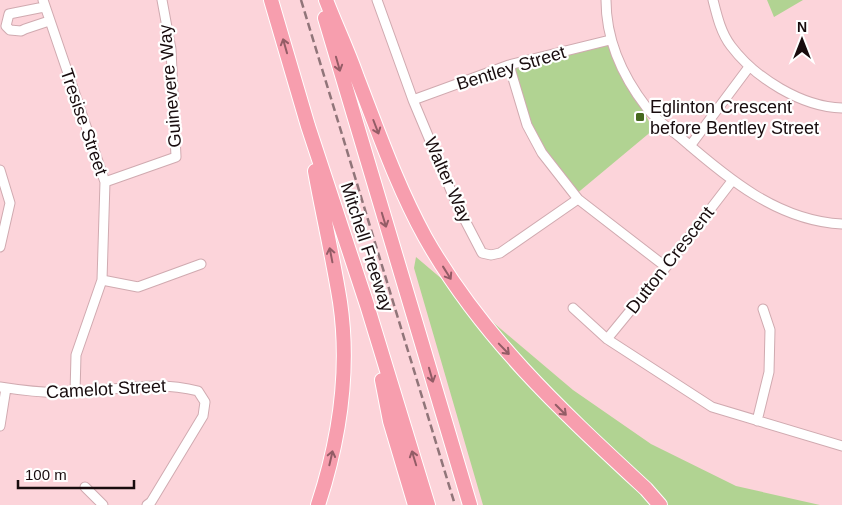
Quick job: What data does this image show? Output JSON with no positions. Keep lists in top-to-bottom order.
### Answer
{
  "streets": {
    "highway": ["Mitchell Freeway"],
    "street": [
      "Bentley Street",
      "Guinevere Way",
      "Tresise Street",
      "Walter Way",
      "Dutton Crescent",
      "Camelot Street"
    ]
  },
  "crossings": [
    ["Bentley Street", "Walter Way"],
    ["Guinevere Way", "Tresise Street"],
    ["Tresise Street", "Camelot Street"]
  ],
  "places": {
    "transit": ["Eglinton Crescent before Bentley Street"]
  },
  "scale_bar": "100 m",
  "north": "top"
}
